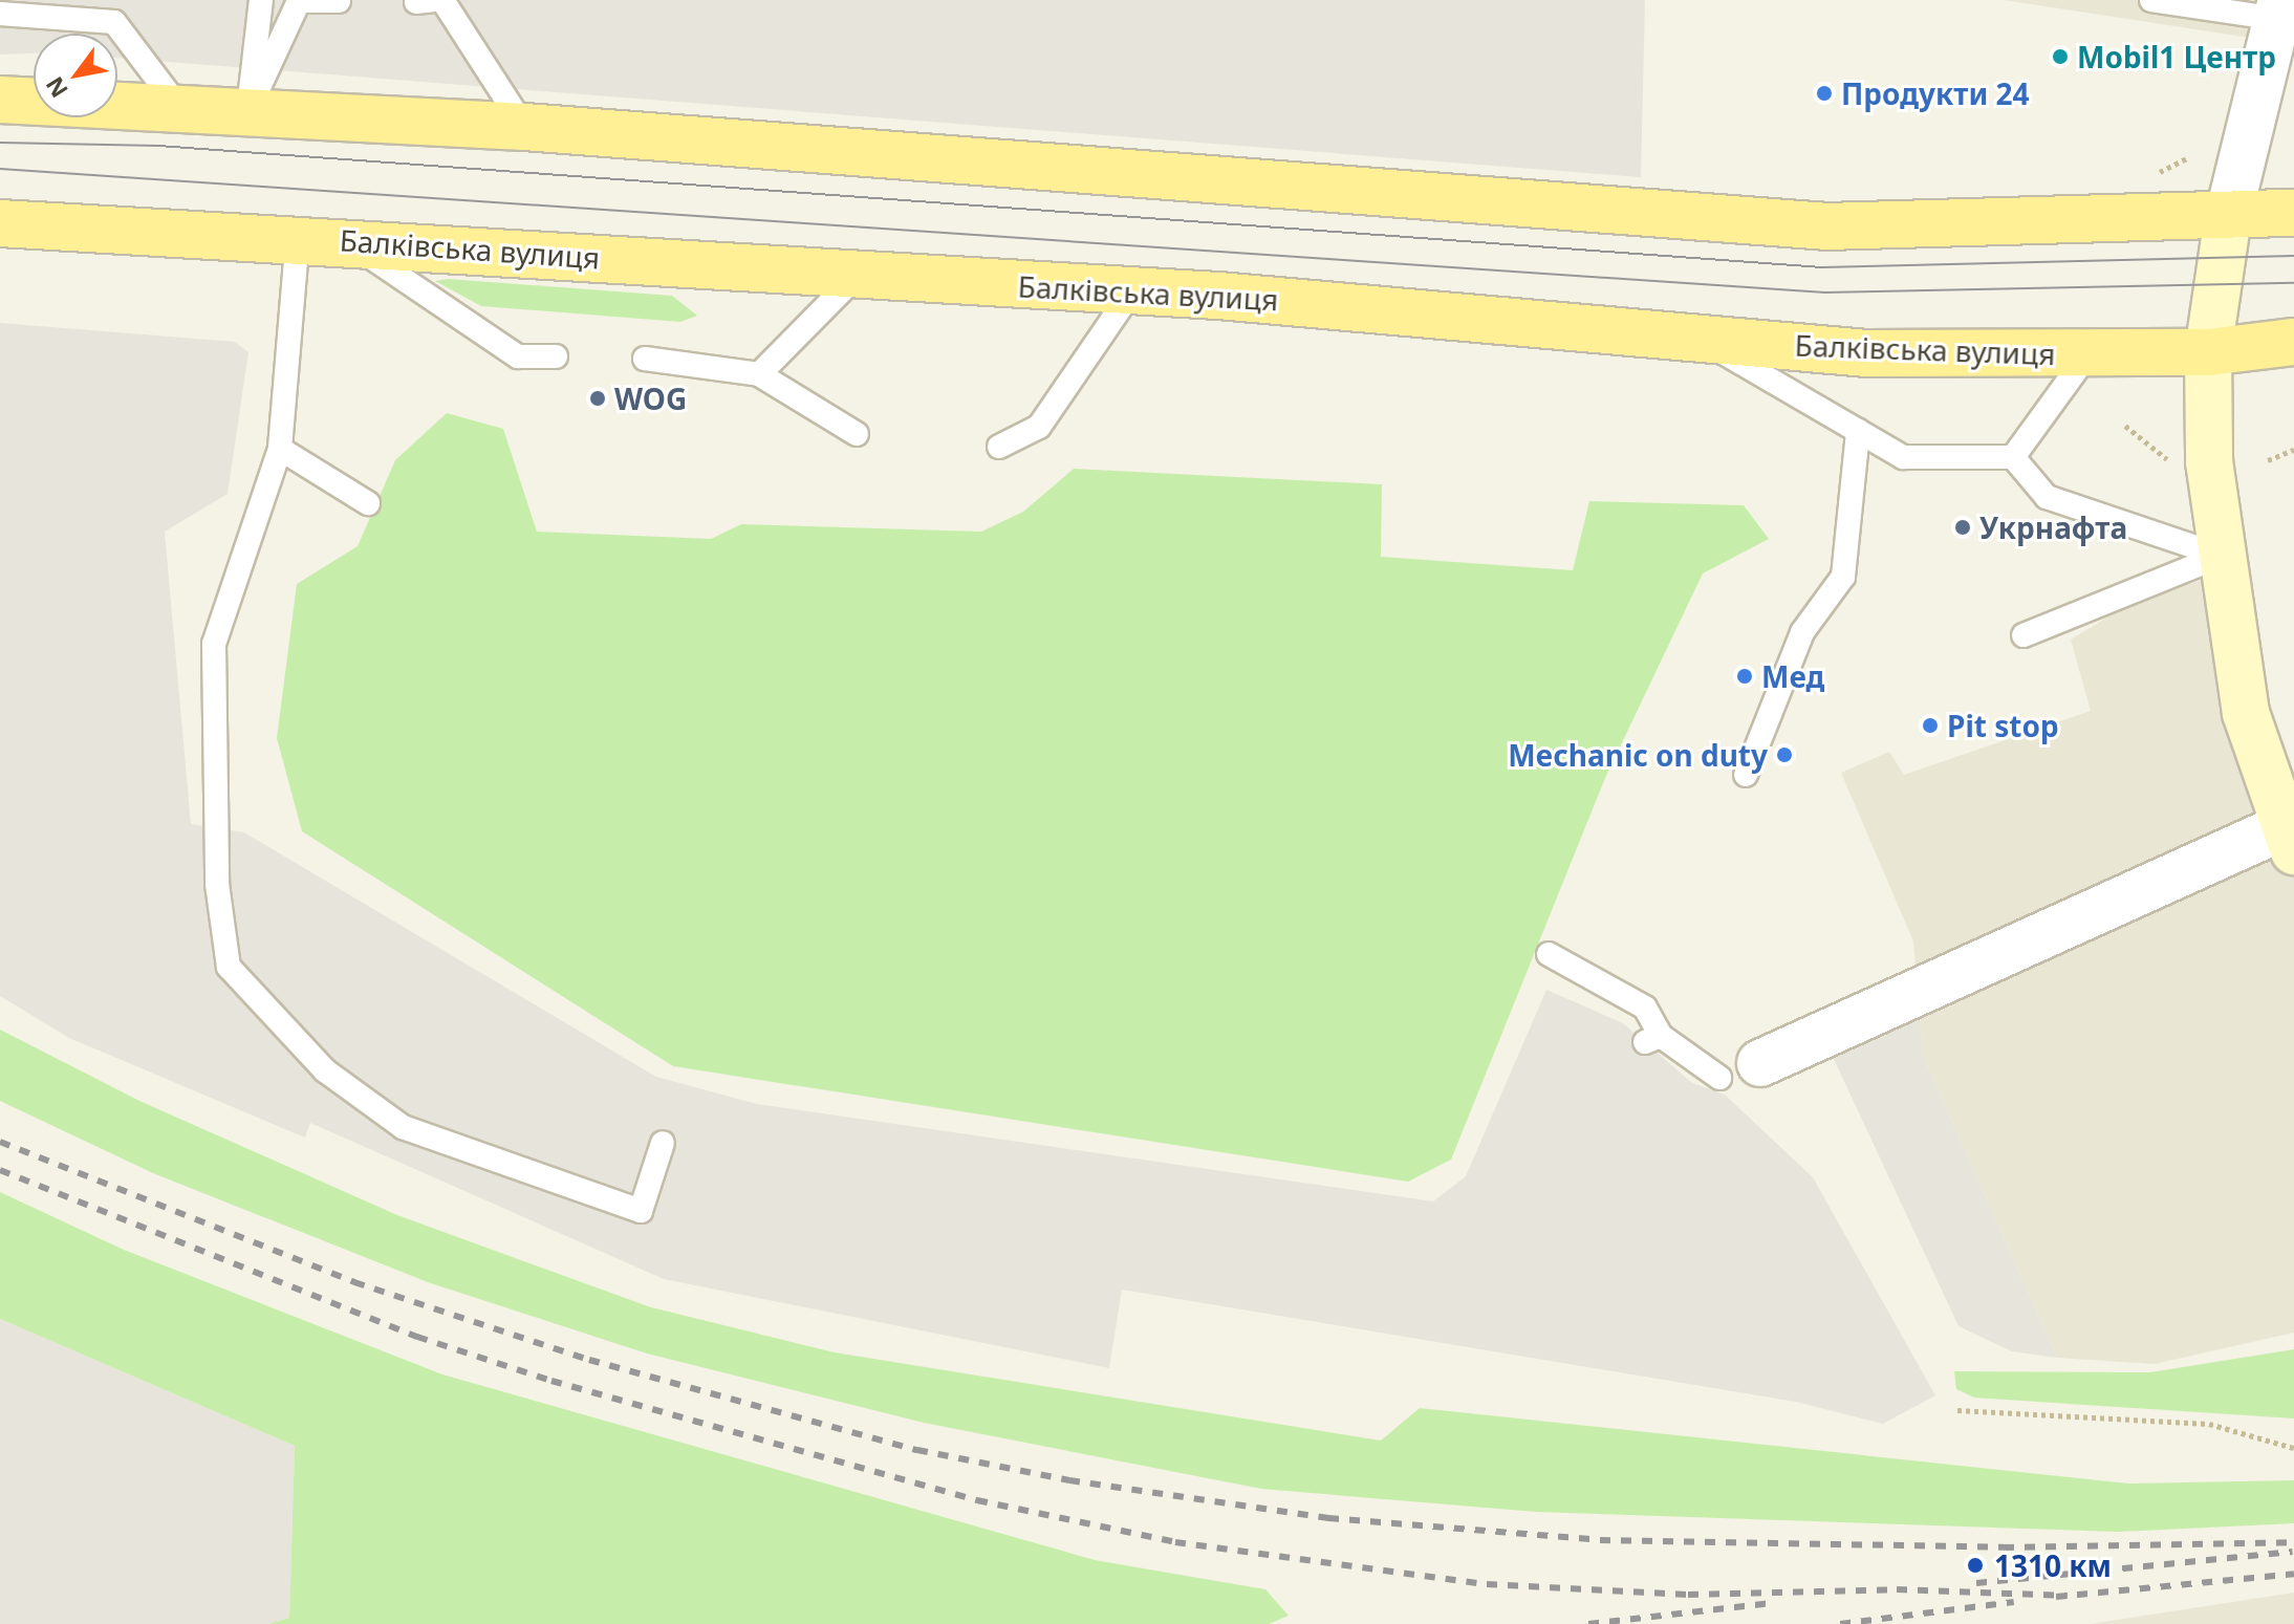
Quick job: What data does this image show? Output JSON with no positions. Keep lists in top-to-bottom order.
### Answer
{
  "streets": {
    "main road": ["Балківська вулиця"]
  },
  "places": [
    "Mobil1 Центр",
    "Продукти 24",
    "WOG",
    "Укрнафта",
    "Мед",
    "Pit stop",
    "Mechanic on duty",
    "1310 км"
  ],
  "north": "bottom left"
}
